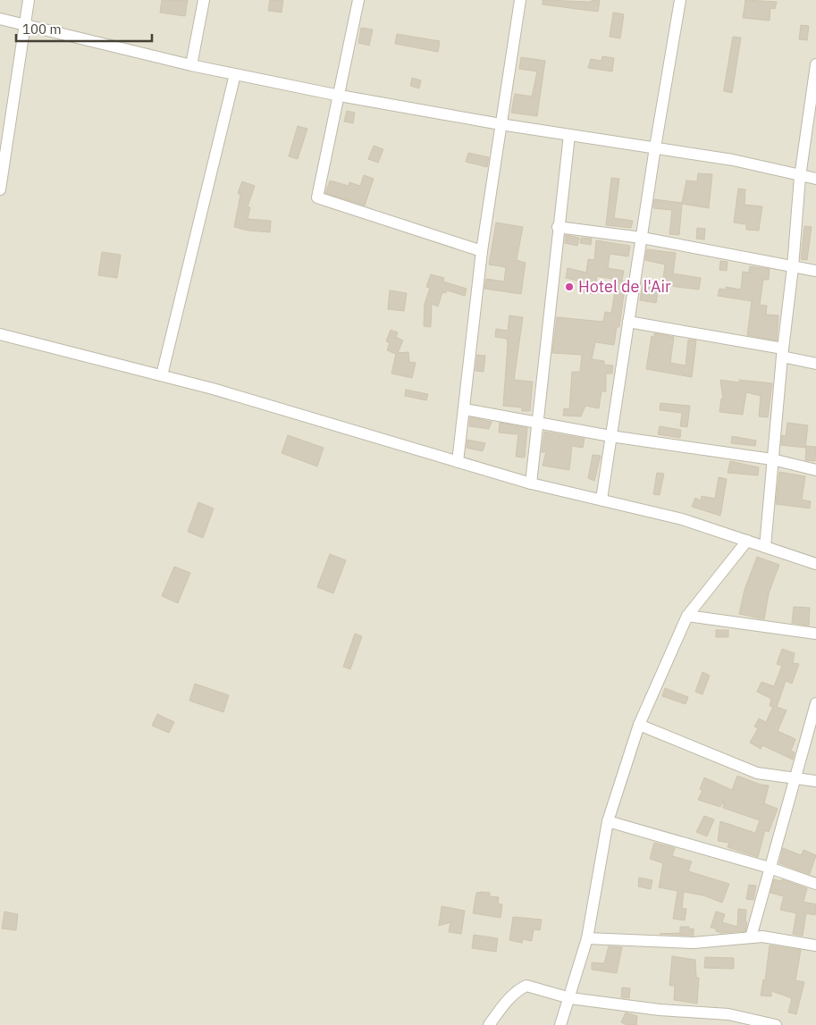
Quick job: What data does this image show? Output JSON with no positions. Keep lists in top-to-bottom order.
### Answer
{
  "places": ["Hotel de l'Air"],
  "scale_bar": "100 m"
}
